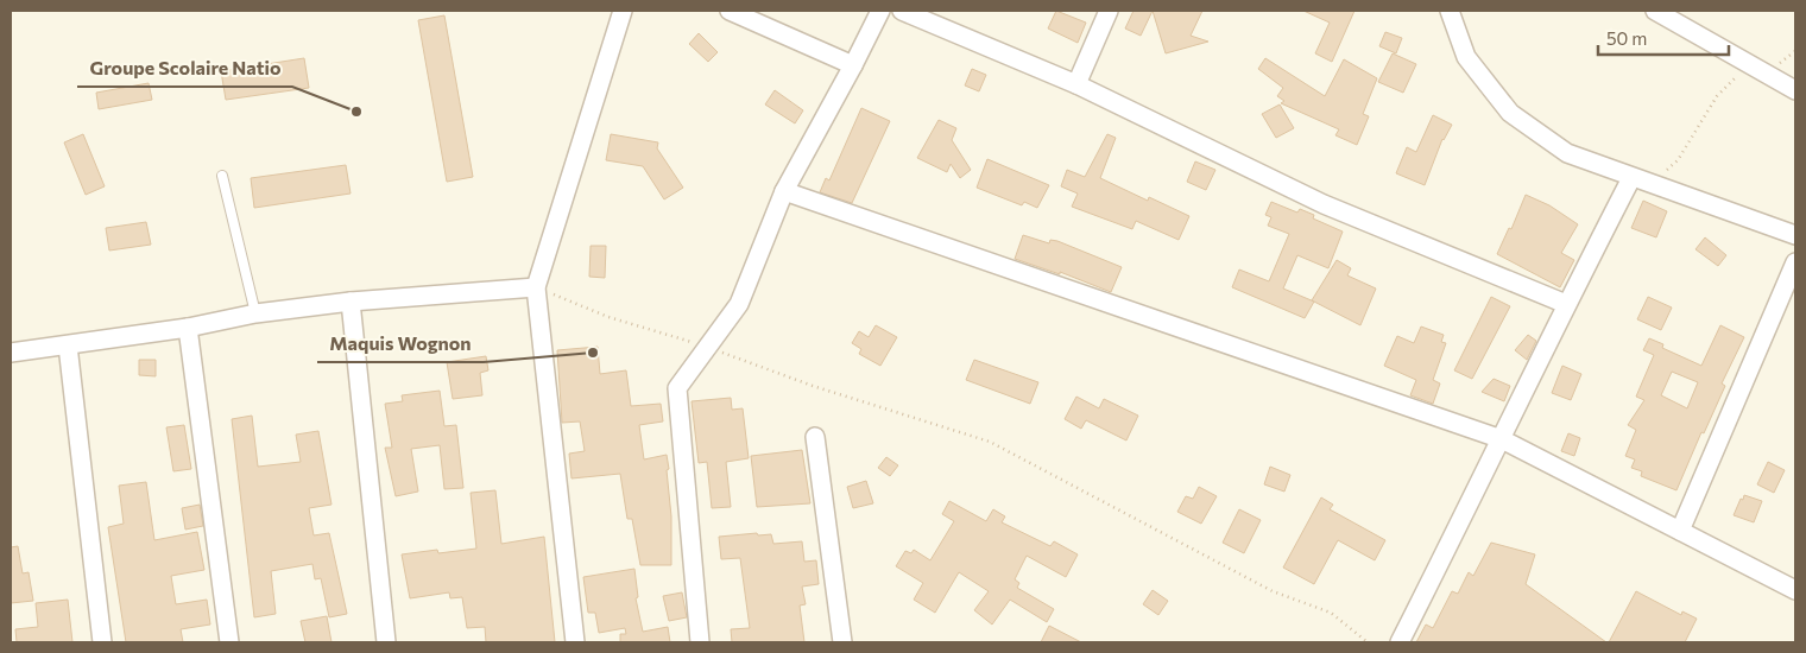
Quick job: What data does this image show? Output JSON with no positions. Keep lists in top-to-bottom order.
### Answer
{
  "places": ["Groupe Scolaire Natio", "Maquis Wognon"],
  "scale_bar": "50 m"
}
